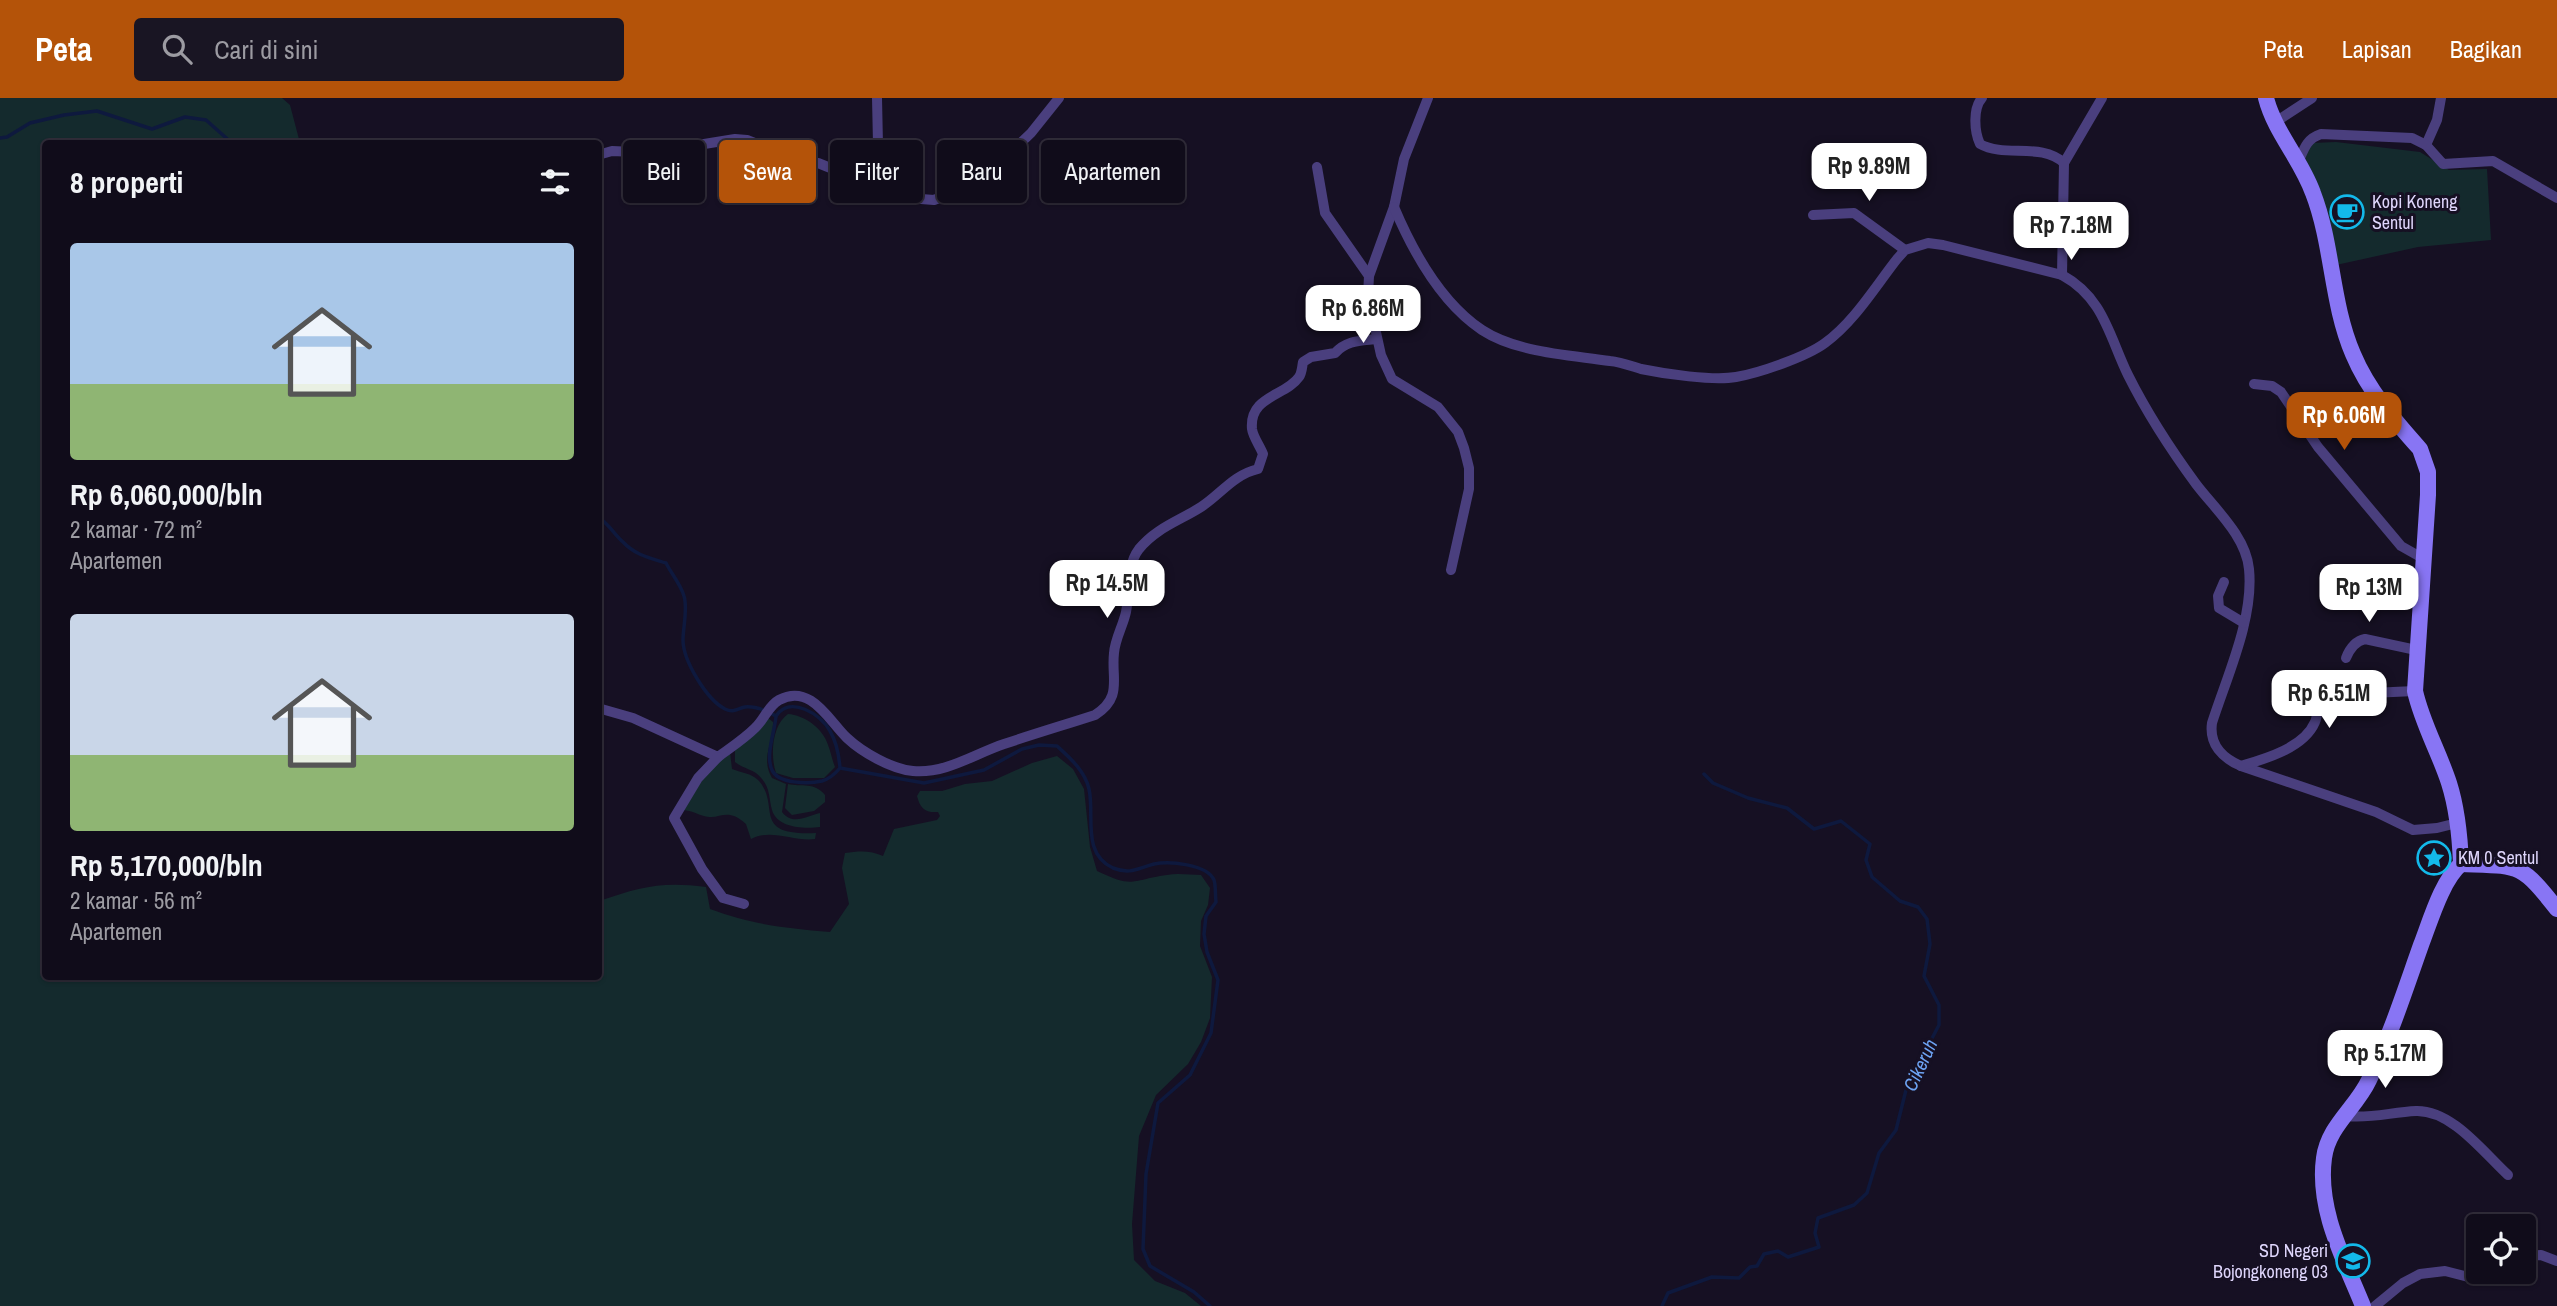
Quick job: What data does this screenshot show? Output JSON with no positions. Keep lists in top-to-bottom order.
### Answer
{
  "water": ["Cikeruh"],
  "places": {
    "cafe": ["Kopi Koneng Sentul"],
    "place": ["KM 0 Sentul"],
    "school or university": ["SD Negeri Bojongkoneng 03"]
  },
  "page": {
    "header": "Peta",
    "search": "Cari di sini",
    "nav": ["Peta", "Lapisan", "Bagikan"],
    "chip": [
      "Beli",
      "Sewa",
      "Filter",
      "Baru",
      "Apartemen"
    ],
    "heading": "8 properti",
    "price": [
      "Rp 9.89M",
      "Rp 7.18M",
      "Rp 6.86M",
      "Rp 6.06M",
      "Rp 14.5M",
      "Rp 13M",
      "Rp 6.51M",
      "Rp 5.17M"
    ],
    "list": [
      {
        "name": "Rp 6,060,000/bln",
        "note": "2 kamar · 72 m² · Apartemen"
      },
      {
        "name": "Rp 5,170,000/bln",
        "note": "2 kamar · 56 m² · Apartemen"
      }
    ]
  }
}
